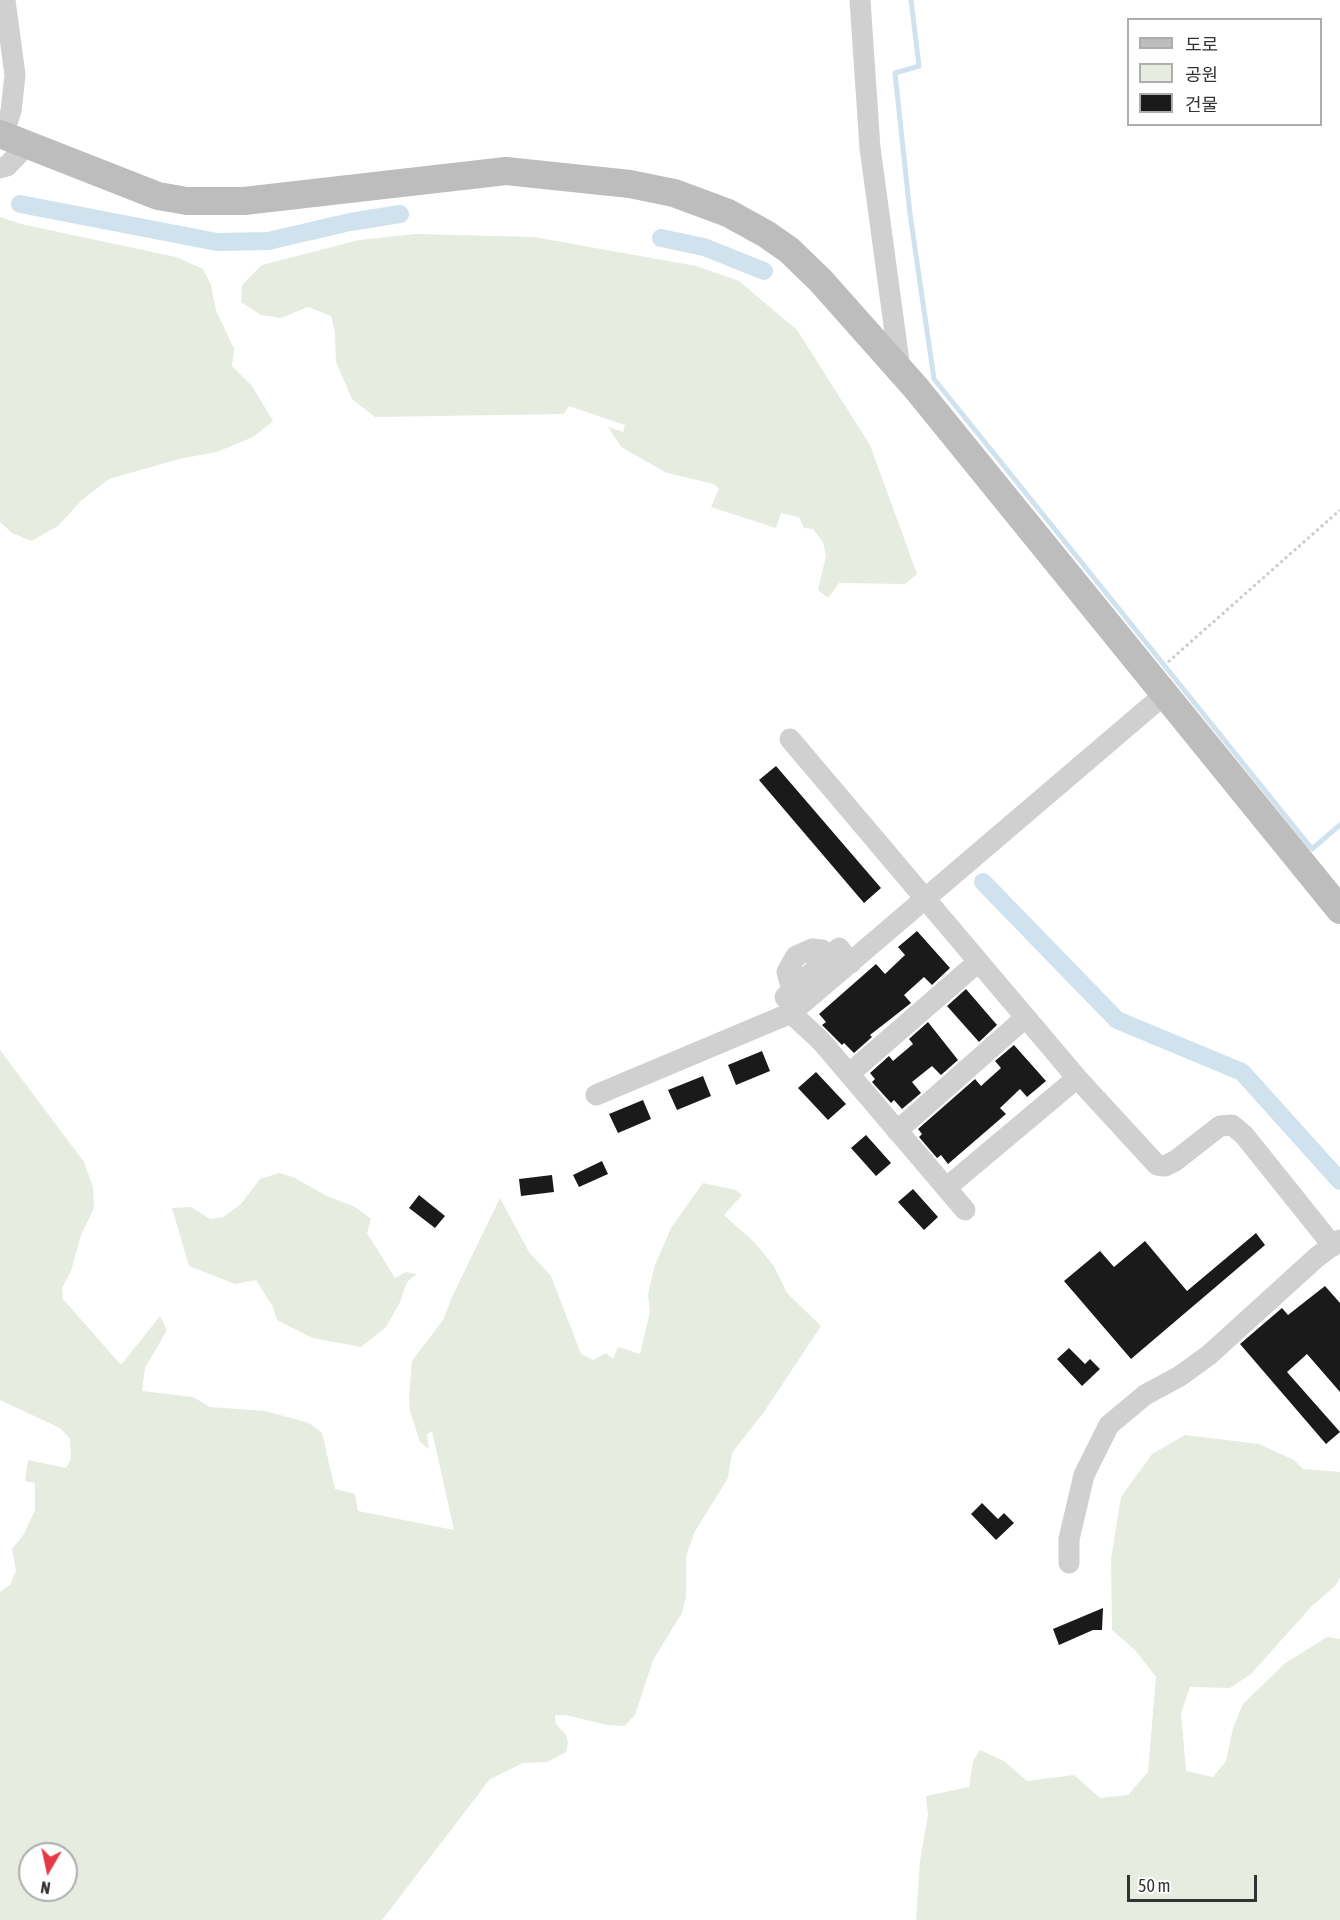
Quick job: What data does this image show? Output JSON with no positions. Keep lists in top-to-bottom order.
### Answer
{
  "legend": ["도로", "공원", "건물"],
  "scale_bar": "50 m",
  "north": "bottom"
}
